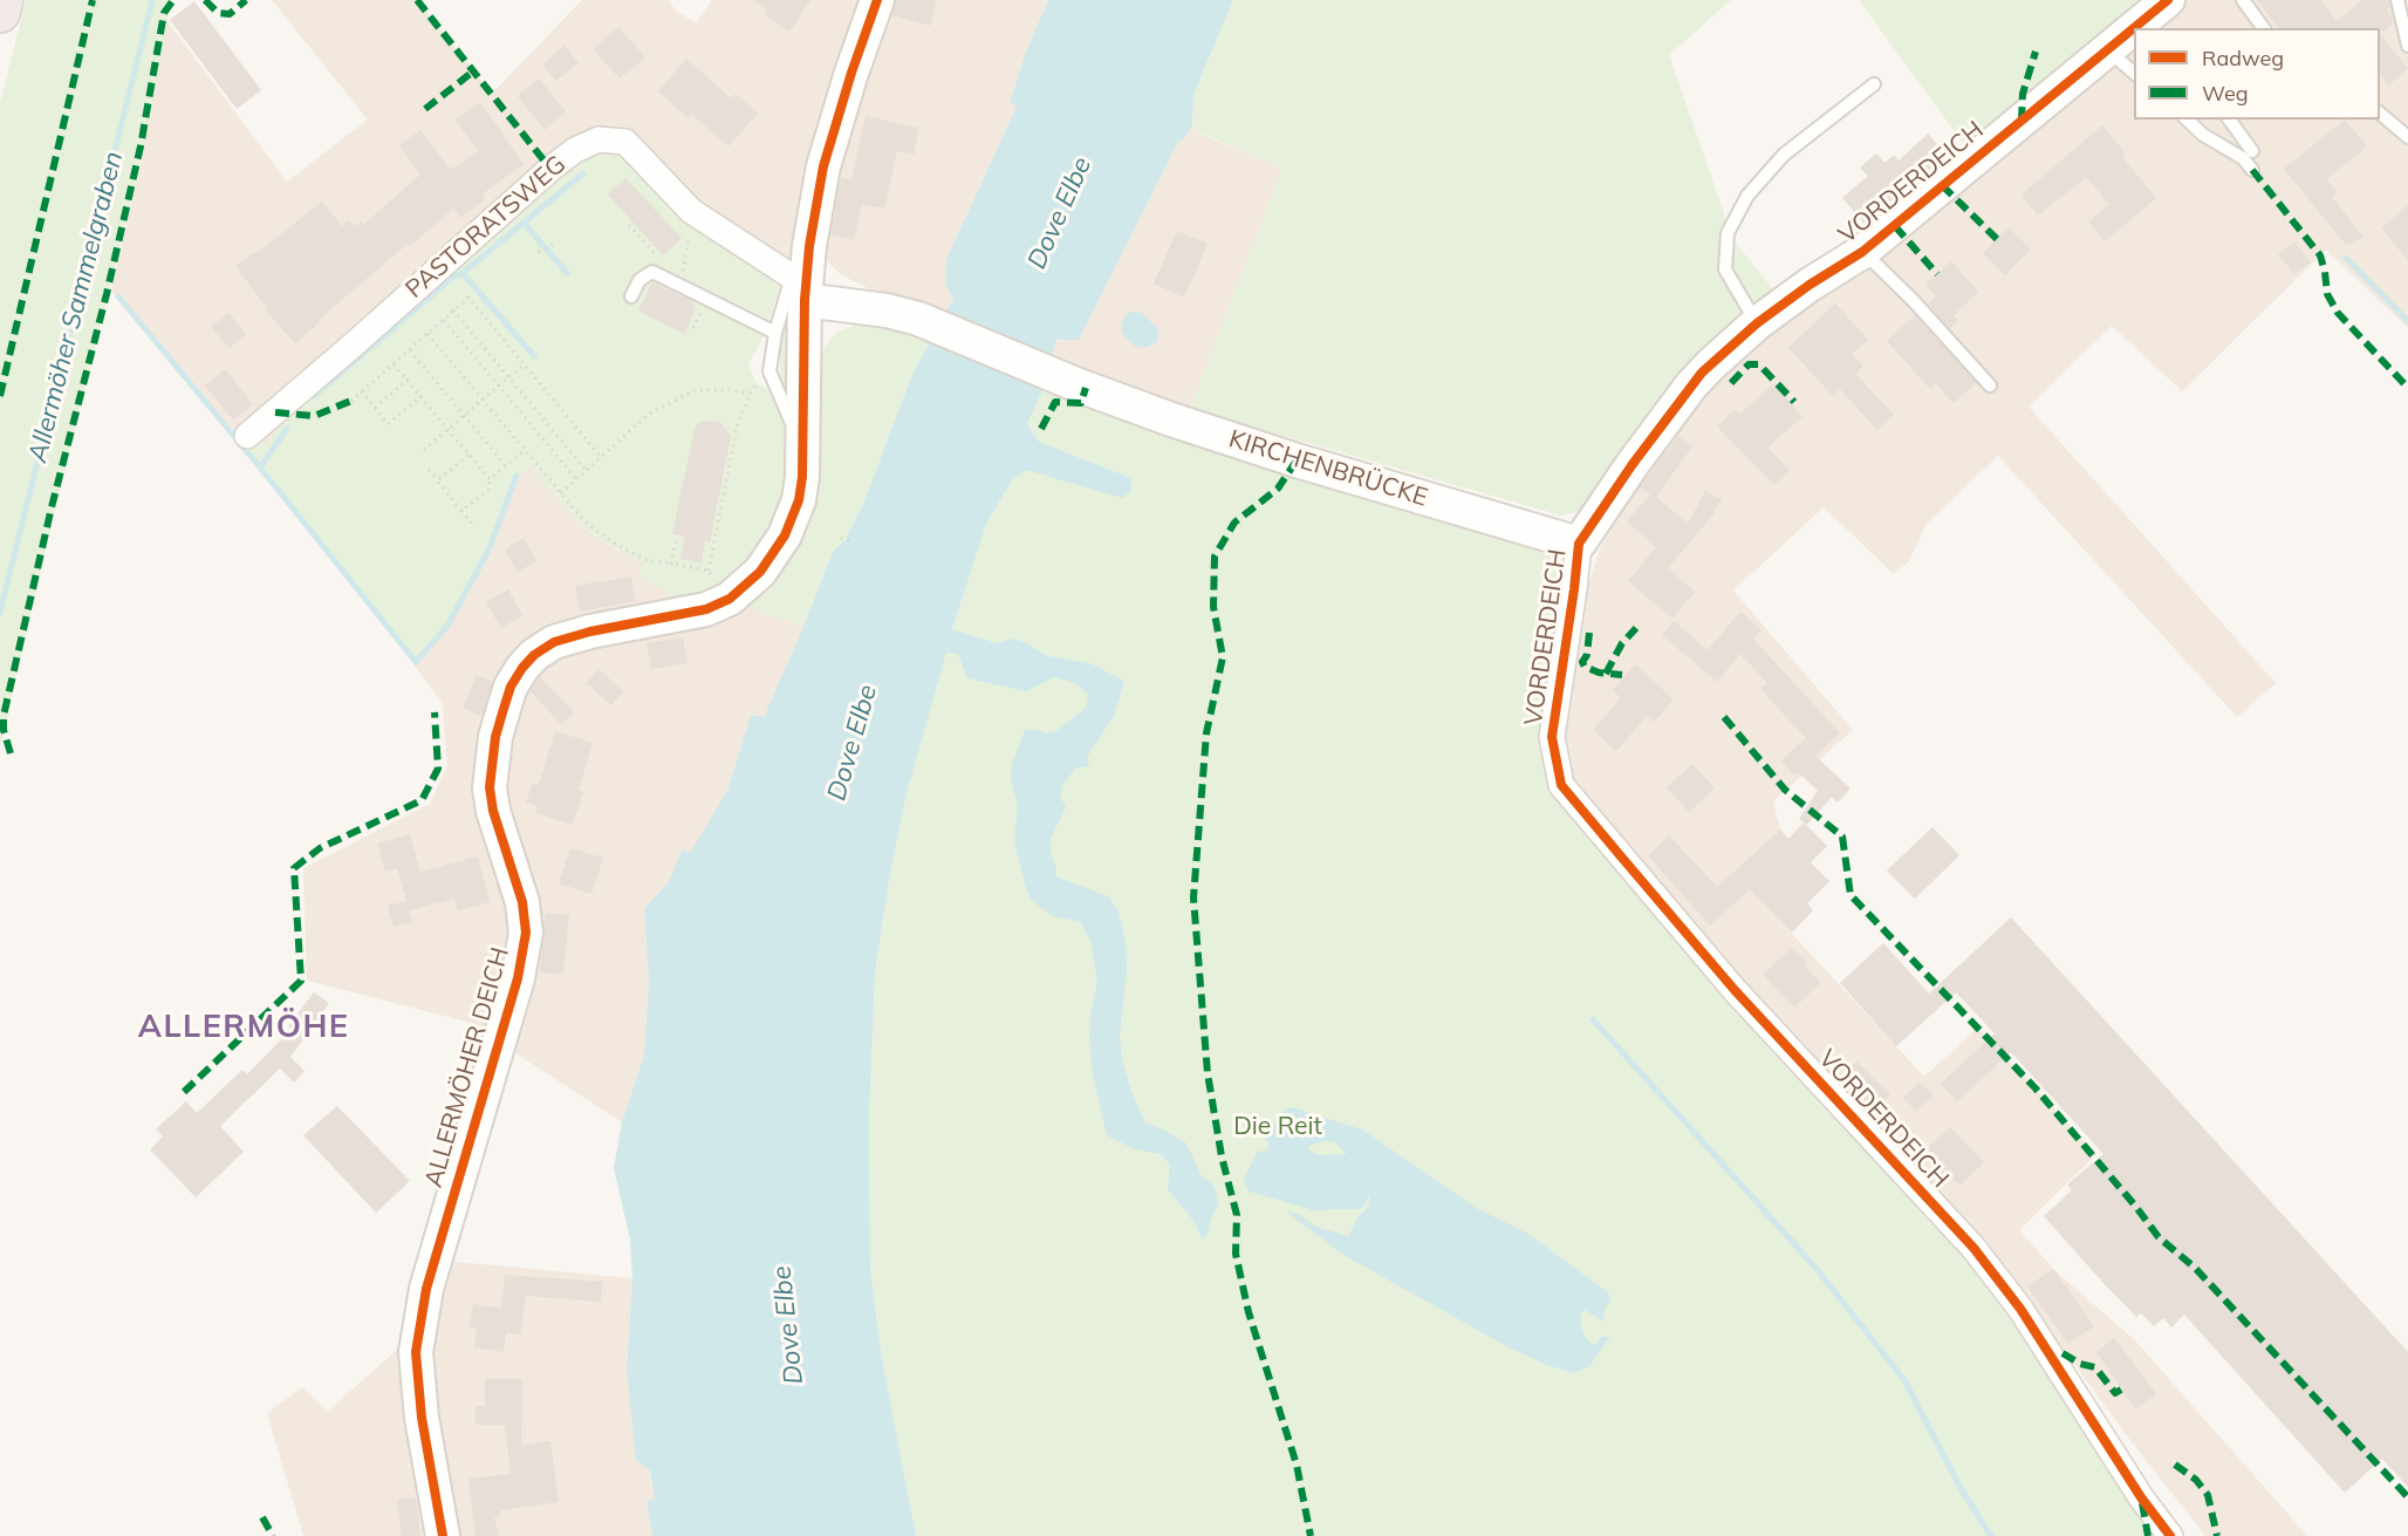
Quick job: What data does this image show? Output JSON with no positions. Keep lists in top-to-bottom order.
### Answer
{
  "streets": {
    "street": [
      "VORDERDEICH",
      "PASTORATSWEG",
      "KIRCHENBRÜCKE",
      "ALLERMÖHER DEICH"
    ]
  },
  "crossings": [
    ["VORDERDEICH", "KIRCHENBRÜCKE"],
    ["PASTORATSWEG", "KIRCHENBRÜCKE"],
    ["PASTORATSWEG", "ALLERMÖHER DEICH"],
    ["KIRCHENBRÜCKE", "ALLERMÖHER DEICH"]
  ],
  "districts": ["ALLERMÖHE"],
  "water": ["Dove Elbe", "Allermöher Sammelgraben"],
  "parks": ["Die Reit"],
  "legend": ["Radweg", "Weg"]
}
